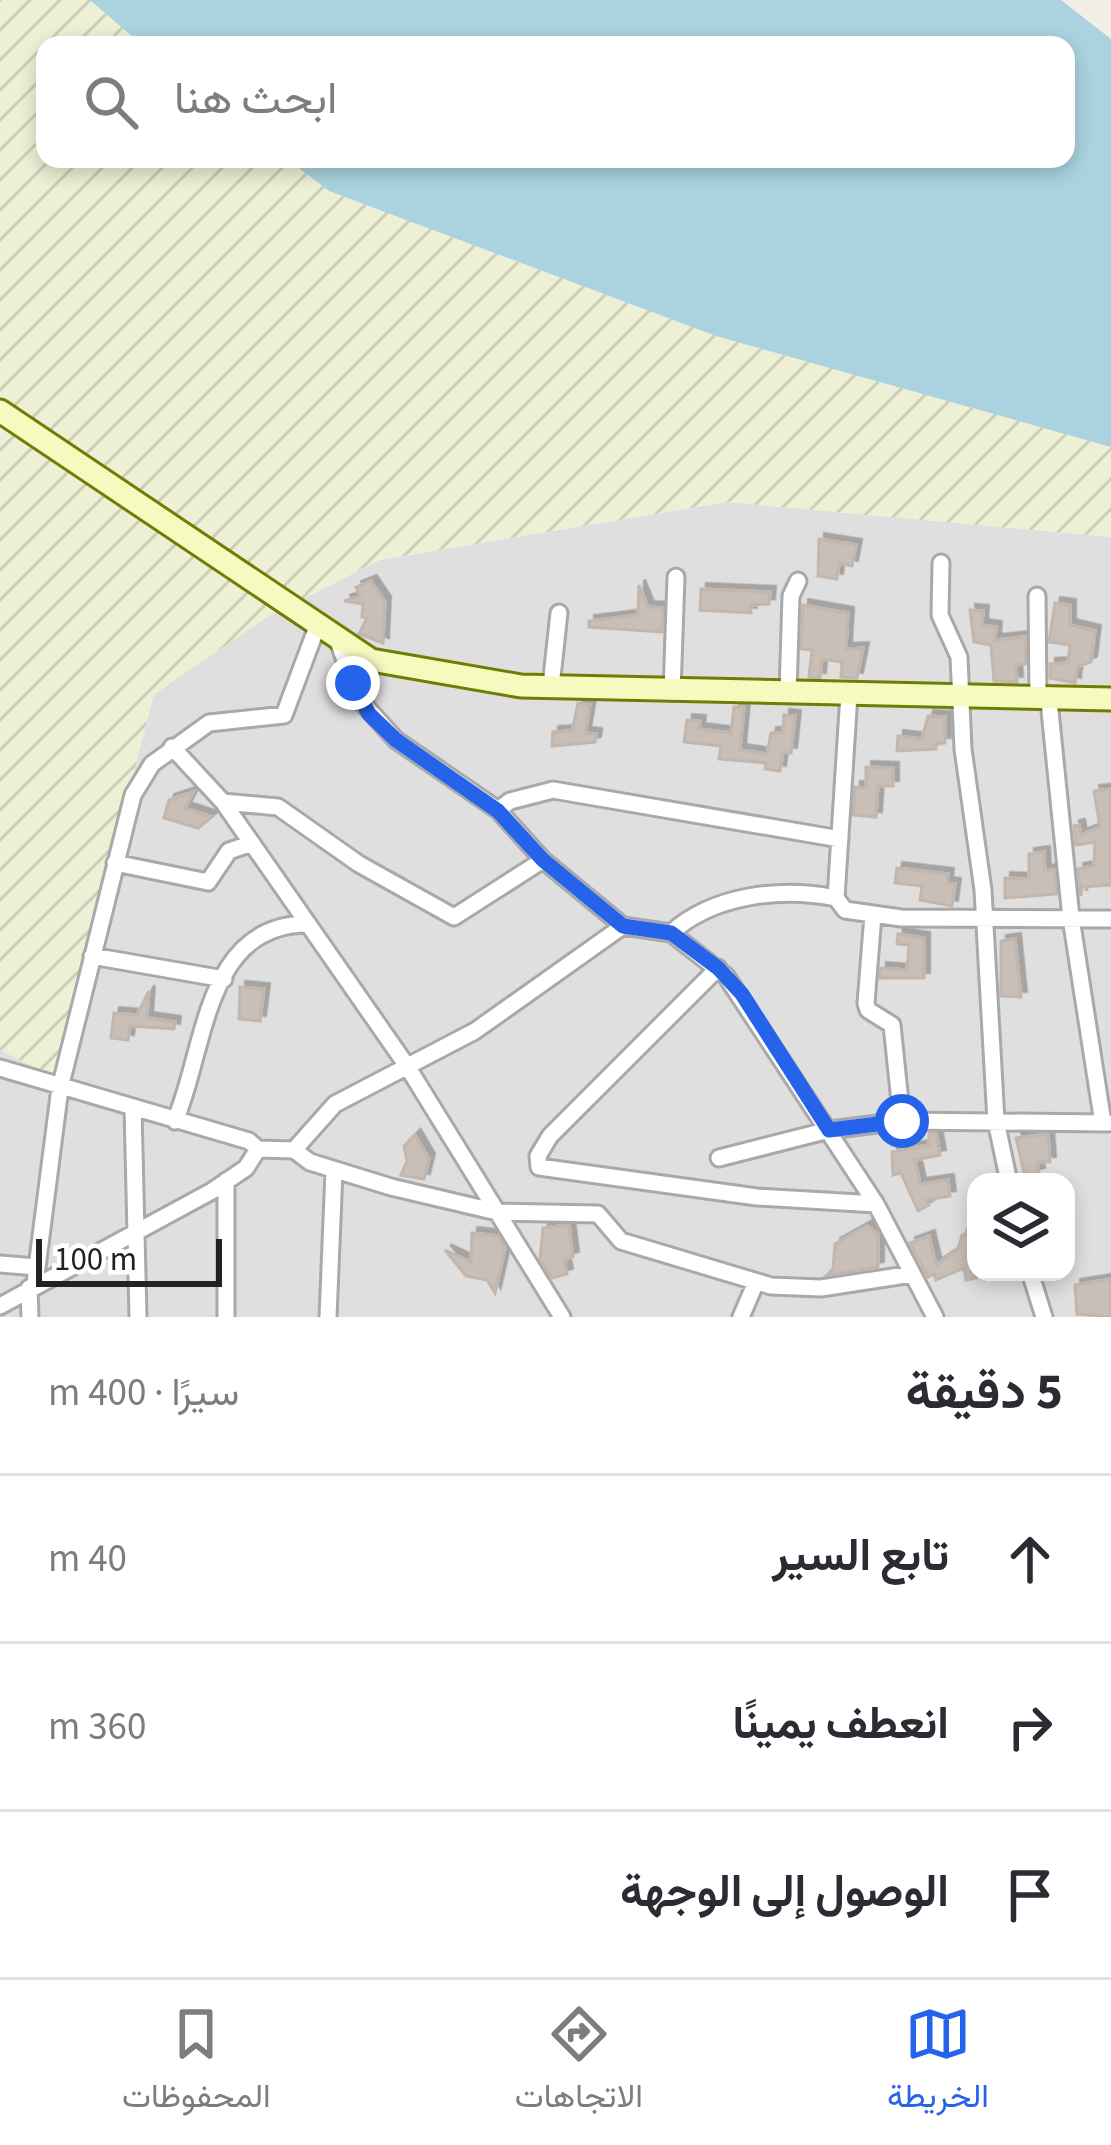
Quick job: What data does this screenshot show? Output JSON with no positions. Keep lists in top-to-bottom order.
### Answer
{
  "scale_bar": "100 m",
  "page": {
    "search": "ابحث هنا",
    "scale": "100 m",
    "heading": ["5 دقيقة", "سيرًا · 400 m"],
    "list": [
      ["تابع السير", "40 m"],
      ["انعطف يمينًا", "360 m"],
      "الوصول إلى الوجهة"
    ],
    "nav": ["الخريطة", "الاتجاهات", "المحفوظات"]
  }
}
